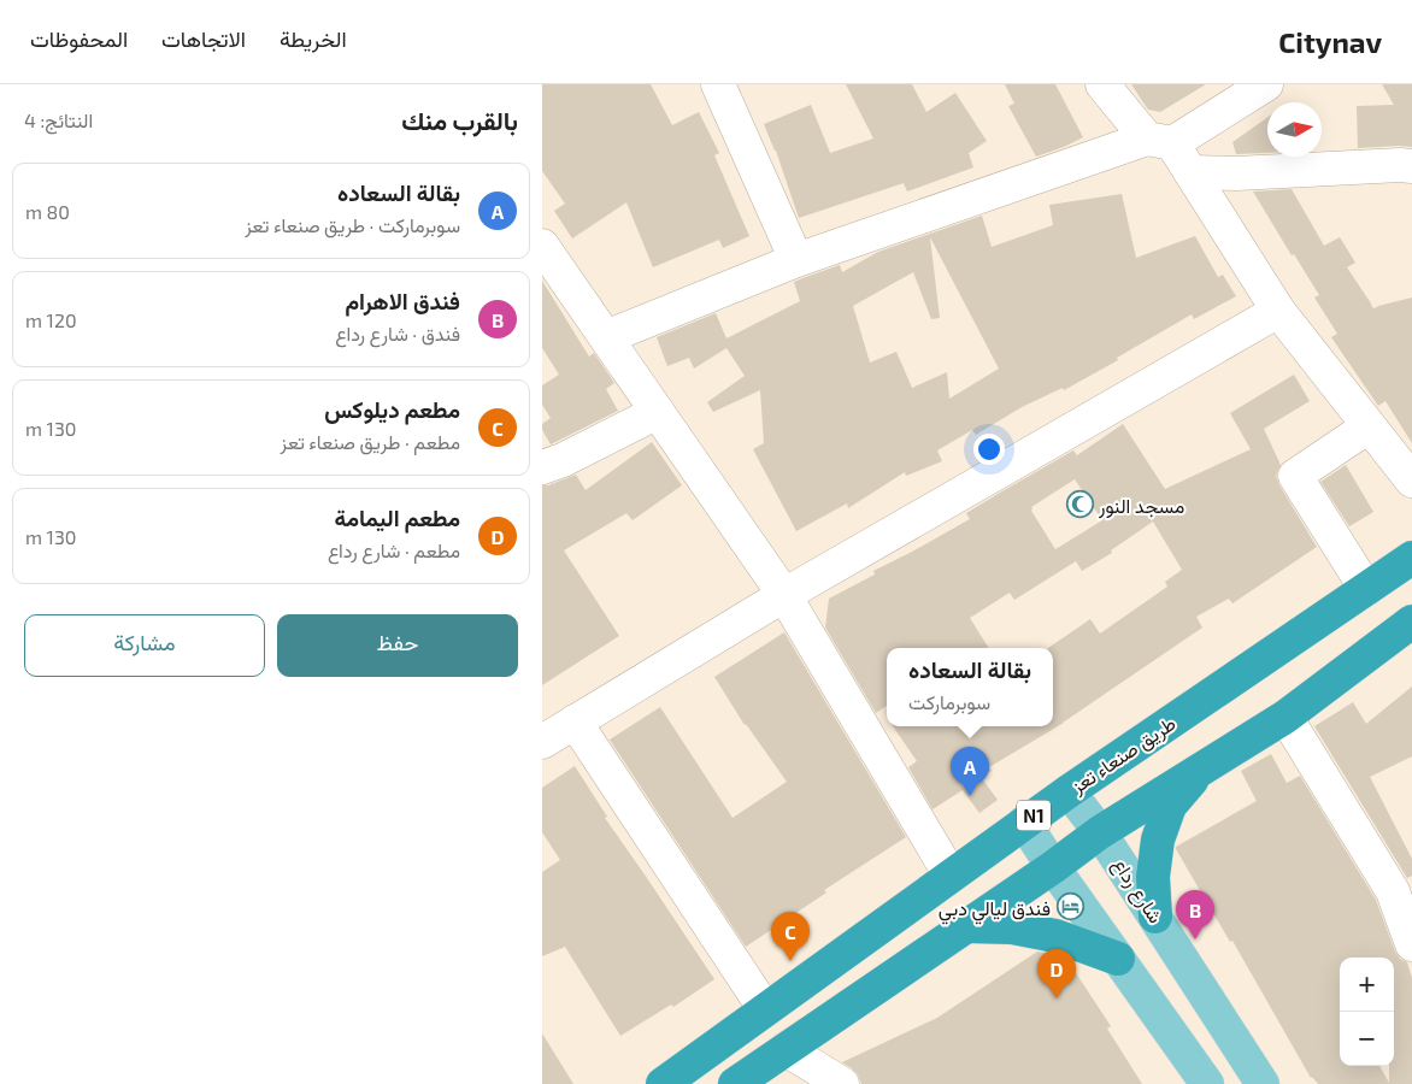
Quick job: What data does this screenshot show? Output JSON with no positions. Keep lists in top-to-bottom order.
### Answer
{
  "streets": {
    "highway": ["طريق صنعاء تعز", "N1"],
    "main road": ["شارع رداع"]
  },
  "crossings": [
    ["طريق صنعاء تعز", "شارع رداع"]
  ],
  "places": {
    "mosque": ["مسجد النور"],
    "hotel": ["فندق ليالي دبي"]
  },
  "north": "right",
  "page": {
    "header": "Citynav",
    "nav": ["الخريطة", "الاتجاهات", "المحفوظات"],
    "heading": ["بالقرب منك", "النتائج: 4"],
    "list": [
      {
        "mark": "A",
        "name": "بقالة السعاده",
        "note": "سوبرماركت · طريق صنعاء تعز",
        "value": "80 m"
      },
      {
        "mark": "B",
        "name": "فندق الاهرام",
        "note": "فندق · شارع رداع",
        "value": "120 m"
      },
      {
        "mark": "C",
        "name": "مطعم ديلوكس",
        "note": "مطعم · طريق صنعاء تعز",
        "value": "130 m"
      },
      {
        "mark": "D",
        "name": "مطعم اليمامة",
        "note": "مطعم · شارع رداع",
        "value": "130 m"
      }
    ],
    "buttons": ["حفظ", "مشاركة"],
    "popup": ["بقالة السعاده", "سوبرماركت"],
    "pins": [
      "A",
      "B",
      "C",
      "D"
    ],
    "map_buttons": ["+", "−"]
  }
}
